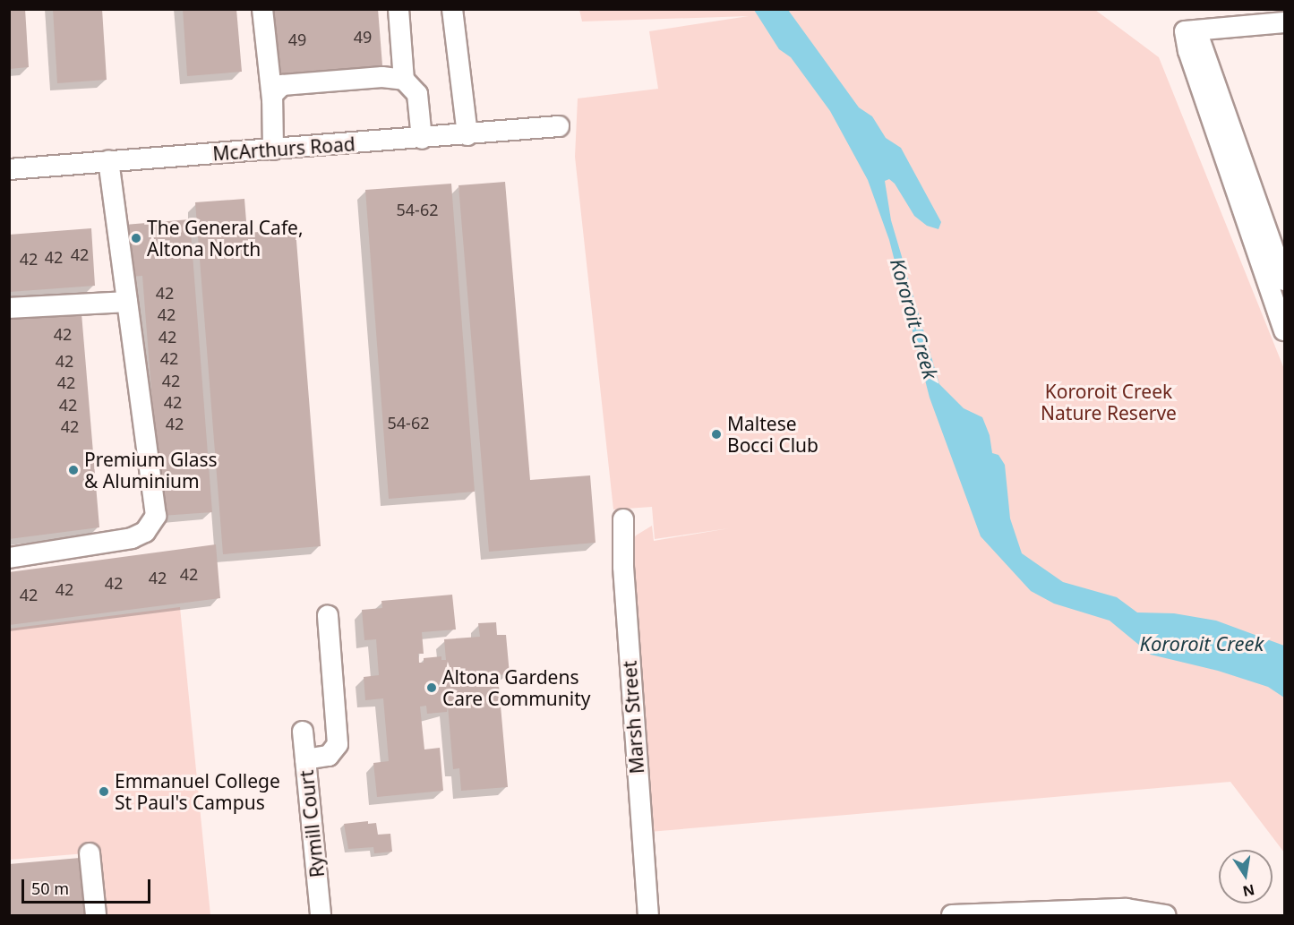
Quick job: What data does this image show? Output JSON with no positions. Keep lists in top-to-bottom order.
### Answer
{
  "streets": {
    "street": ["McArthurs Road", "Marsh Street", "Rymill Court"]
  },
  "water": ["Kororoit Creek"],
  "parks": ["Kororoit Creek Nature Reserve"],
  "places": [
    "The General Cafe, Altona North",
    "Maltese Bocci Club",
    "Premium Glass & Aluminium",
    "Altona Gardens Care Community",
    "Emmanuel College St Paul's Campus"
  ],
  "house_numbers": [
    "49",
    "49",
    "54-62",
    "42",
    "42",
    "42",
    "42",
    "42",
    "42",
    "42",
    "42",
    "42",
    "42",
    "42",
    "42",
    "42",
    "54-62",
    "42",
    "42",
    "42",
    "42",
    "42",
    "42",
    "42"
  ],
  "scale_bar": "50 m",
  "north": "bottom"
}
